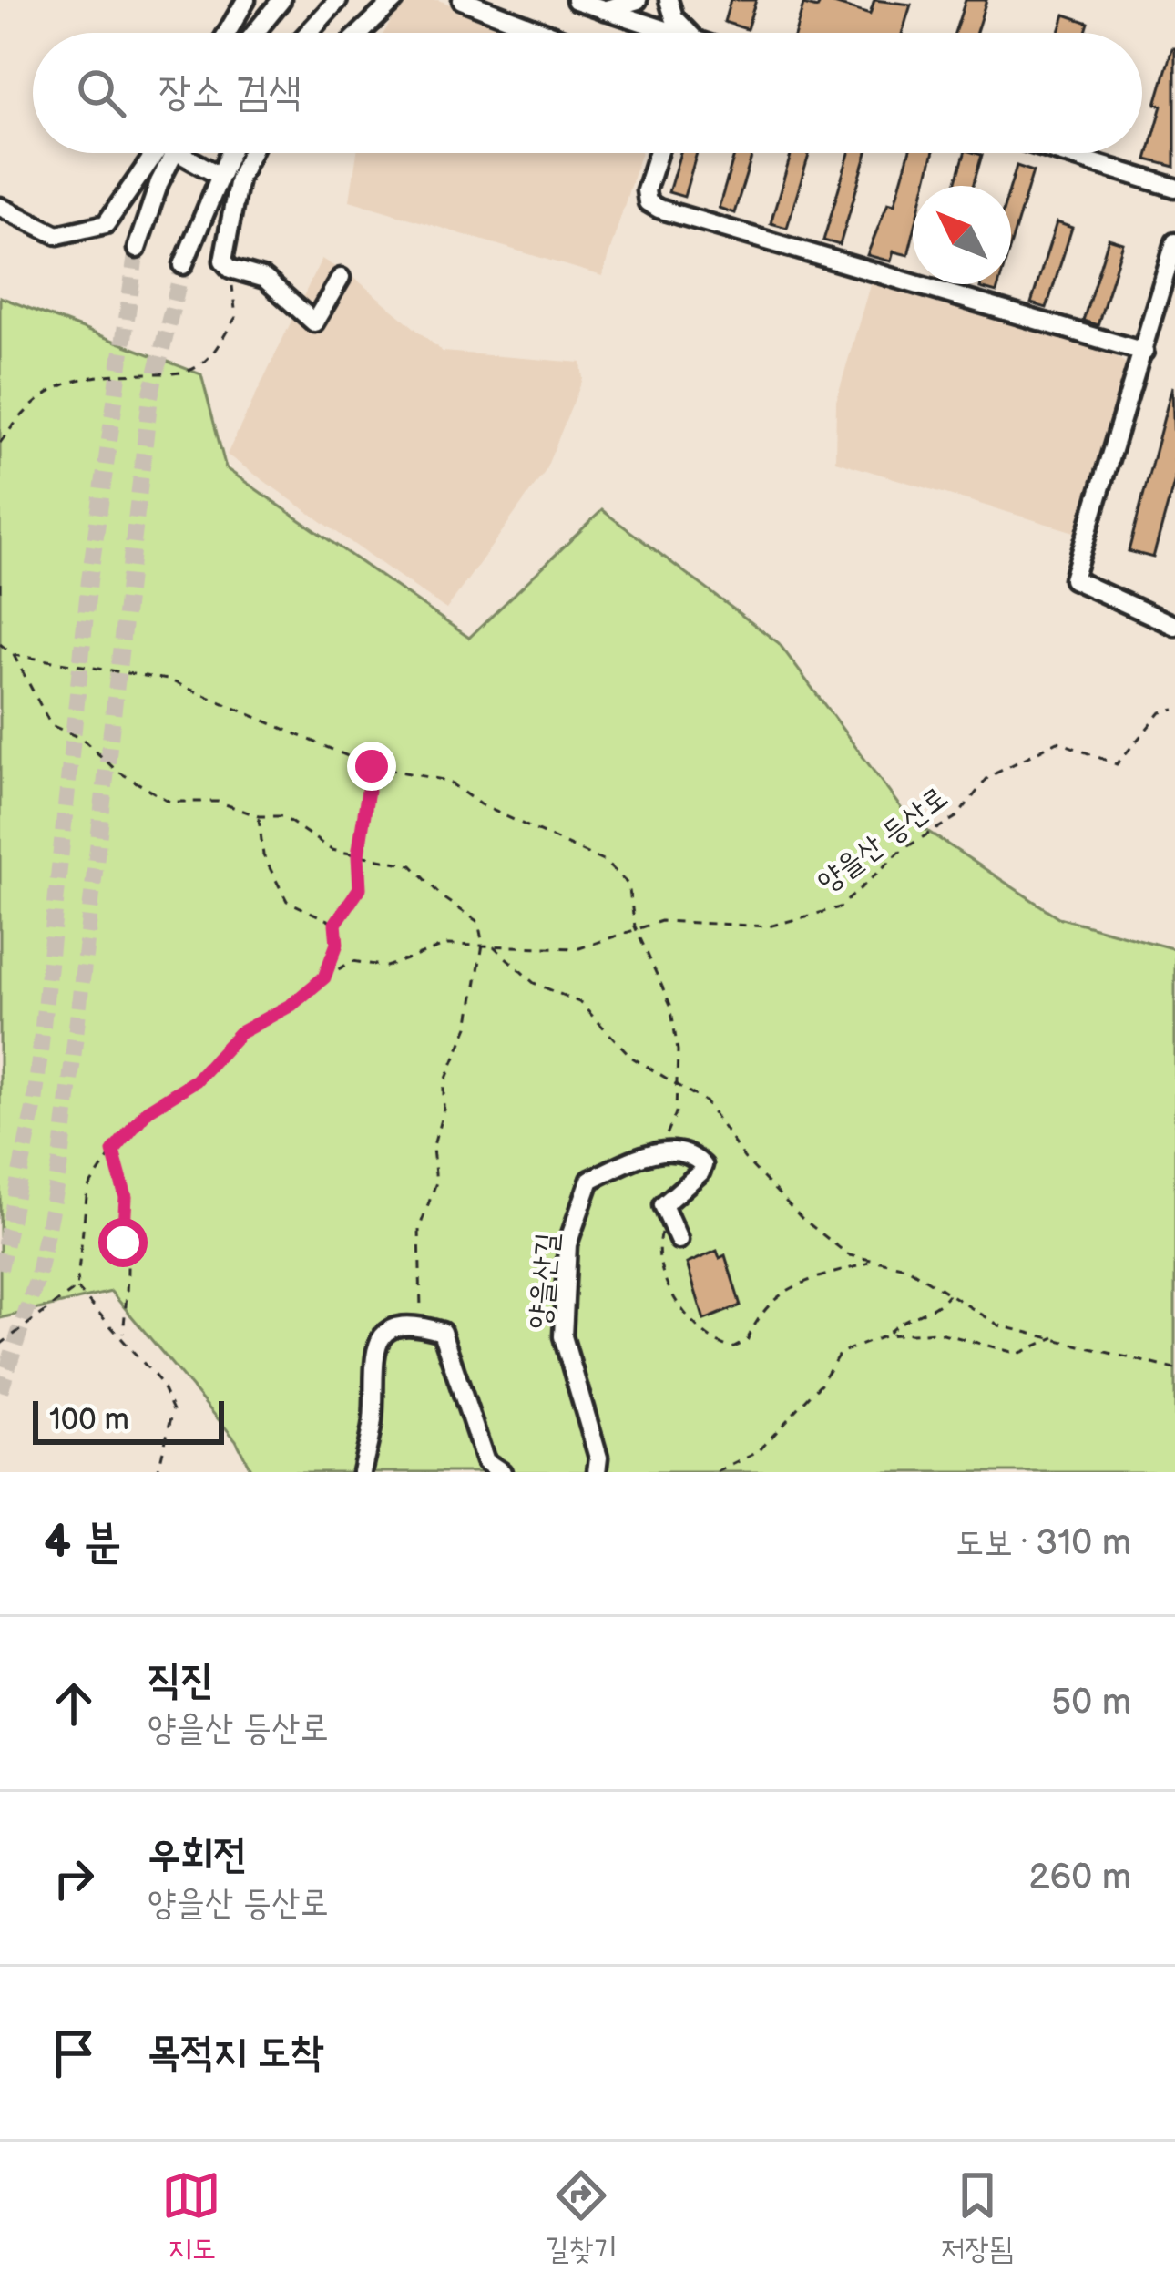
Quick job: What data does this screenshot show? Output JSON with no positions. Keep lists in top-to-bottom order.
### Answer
{
  "streets": {
    "street": ["양을산길"],
    "path": ["양을산 등산로"]
  },
  "scale_bar": "100 m",
  "north": "top left",
  "page": {
    "search": "장소 검색",
    "scale": "100 m",
    "heading": ["4 분", "도보 · 310 m"],
    "list": [
      ["직진", "양을산 등산로", "50 m"],
      ["우회전", "양을산 등산로", "260 m"],
      "목적지 도착"
    ],
    "nav": ["지도", "길찾기", "저장됨"]
  }
}
